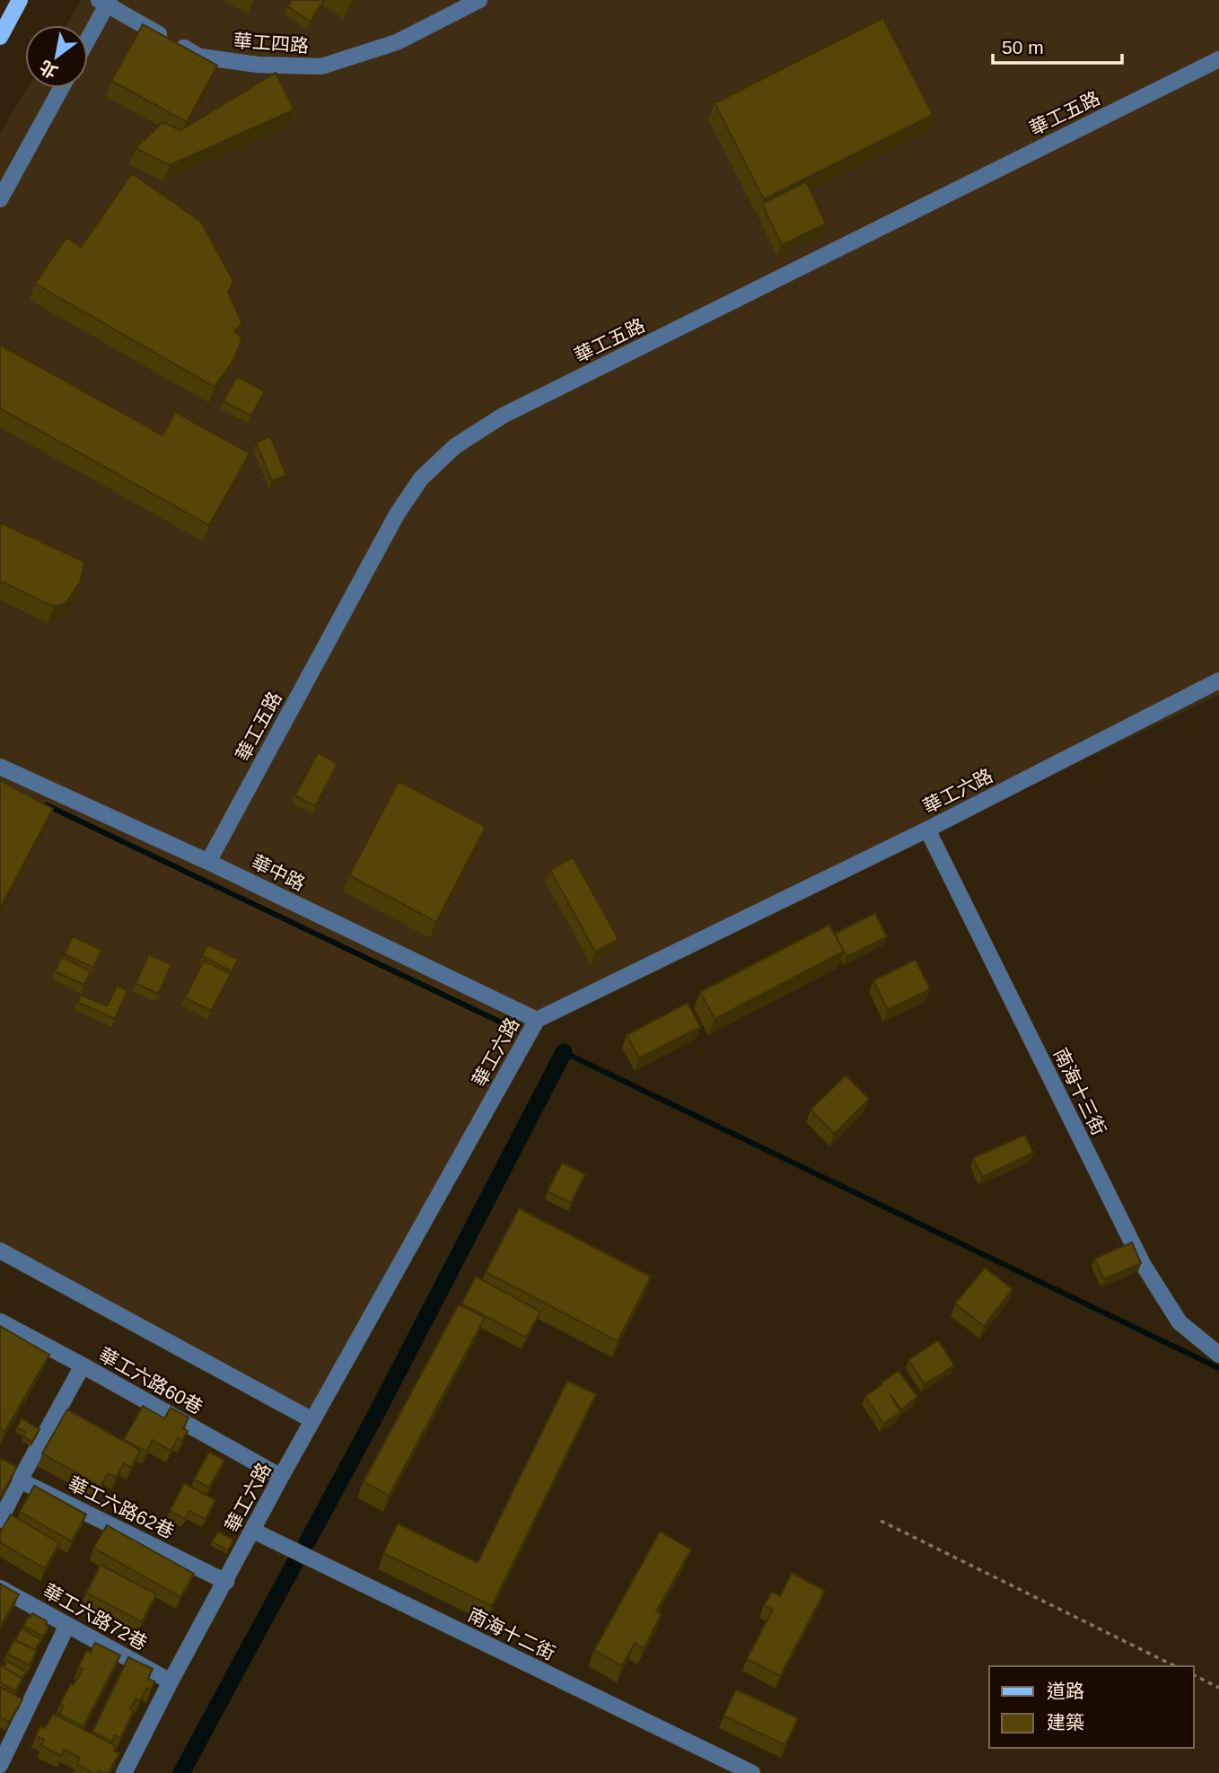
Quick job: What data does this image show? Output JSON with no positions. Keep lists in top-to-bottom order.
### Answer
{
  "streets": {
    "street": [
      "華工四路",
      "華工五路",
      "華工六路",
      "華中路",
      "南海十三街",
      "華工六路60巷",
      "華工六路62巷",
      "華工六路72巷",
      "南海十二街"
    ]
  },
  "crossings": [
    ["華工五路", "華中路"],
    ["華工六路", "華中路"],
    ["華工六路", "南海十三街"],
    ["華工六路", "華工六路60巷"],
    ["華工六路", "華工六路62巷"],
    ["華工六路", "華工六路72巷"],
    ["華工六路", "南海十二街"]
  ],
  "legend": ["道路", "建築"],
  "scale_bar": "50 m",
  "north": "bottom left"
}
